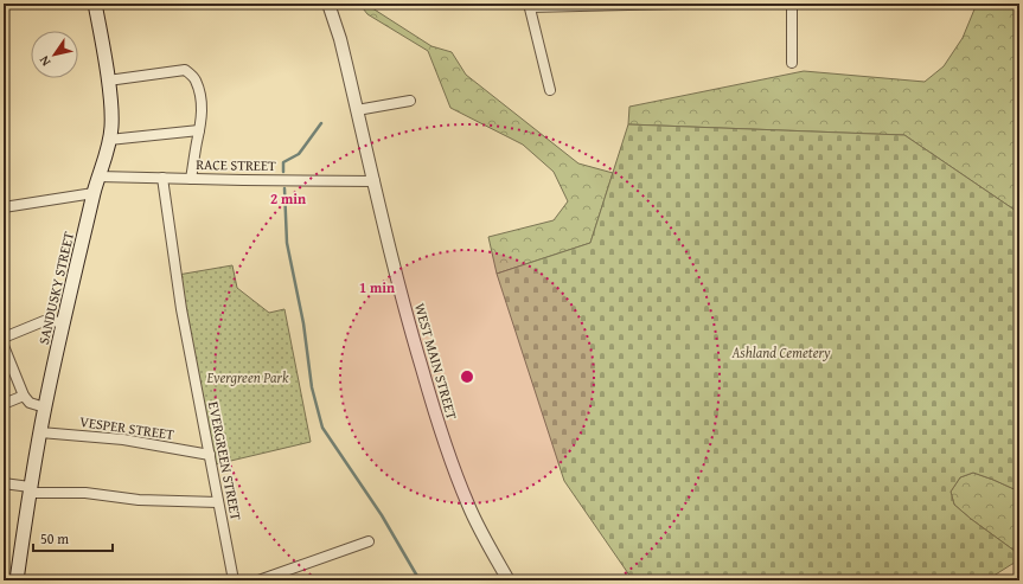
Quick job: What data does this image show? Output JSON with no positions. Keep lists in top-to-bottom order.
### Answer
{
  "streets": {
    "main road": ["SANDUSKY STREET"],
    "street": [
      "RACE STREET",
      "WEST MAIN STREET",
      "VESPER STREET",
      "EVERGREEN STREET"
    ]
  },
  "crossings": [
    ["RACE STREET", "SANDUSKY STREET"],
    ["RACE STREET", "WEST MAIN STREET"],
    ["RACE STREET", "EVERGREEN STREET"],
    ["SANDUSKY STREET", "VESPER STREET"],
    ["VESPER STREET", "EVERGREEN STREET"]
  ],
  "parks": ["Ashland Cemetery", "Evergreen Park"],
  "scale_bar": "50 m",
  "north": "bottom left",
  "rings": ["2 min", "1 min"]
}
